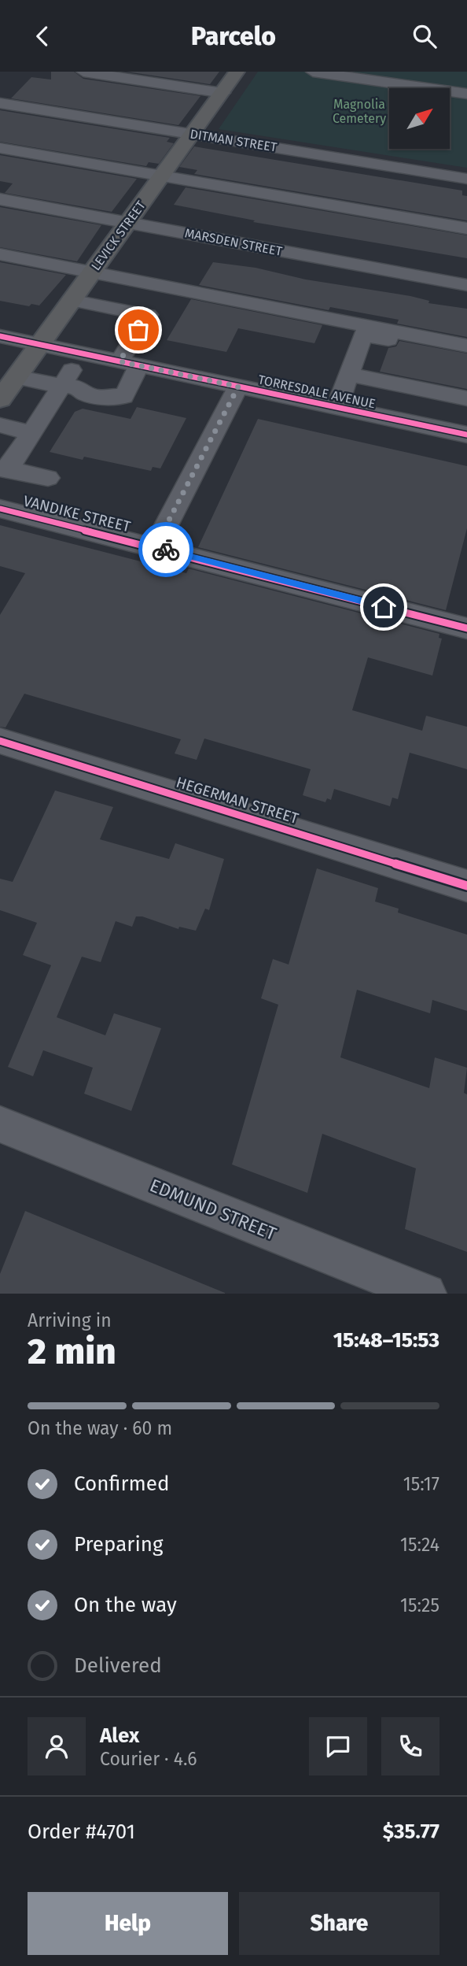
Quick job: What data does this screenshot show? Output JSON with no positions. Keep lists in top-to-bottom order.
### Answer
{
  "streets": {
    "highway": ["LEVICK STREET"],
    "street": [
      "DITMAN STREET",
      "MARSDEN STREET",
      "TORRESDALE AVENUE",
      "VANDIKE STREET",
      "HEGERMAN STREET",
      "EDMUND STREET"
    ]
  },
  "crossings": [
    ["DITMAN STREET", "LEVICK STREET"],
    ["LEVICK STREET", "MARSDEN STREET"],
    ["LEVICK STREET", "TORRESDALE AVENUE"]
  ],
  "parks": ["Magnolia Cemetery"],
  "north": "top right",
  "page": {
    "header": "Parcelo",
    "heading": ["2 min", "Arriving in", "15:48–15:53"],
    "panel": [
      "Alex",
      "Courier · 4.6",
      "Order #4701",
      "$35.77"
    ],
    "bar": "On the way · 60 m",
    "list": [
      ["Confirmed", "15:17"],
      ["Preparing", "15:24"],
      ["On the way", "15:25"],
      "Delivered"
    ],
    "buttons": ["Help", "Share"]
  }
}
